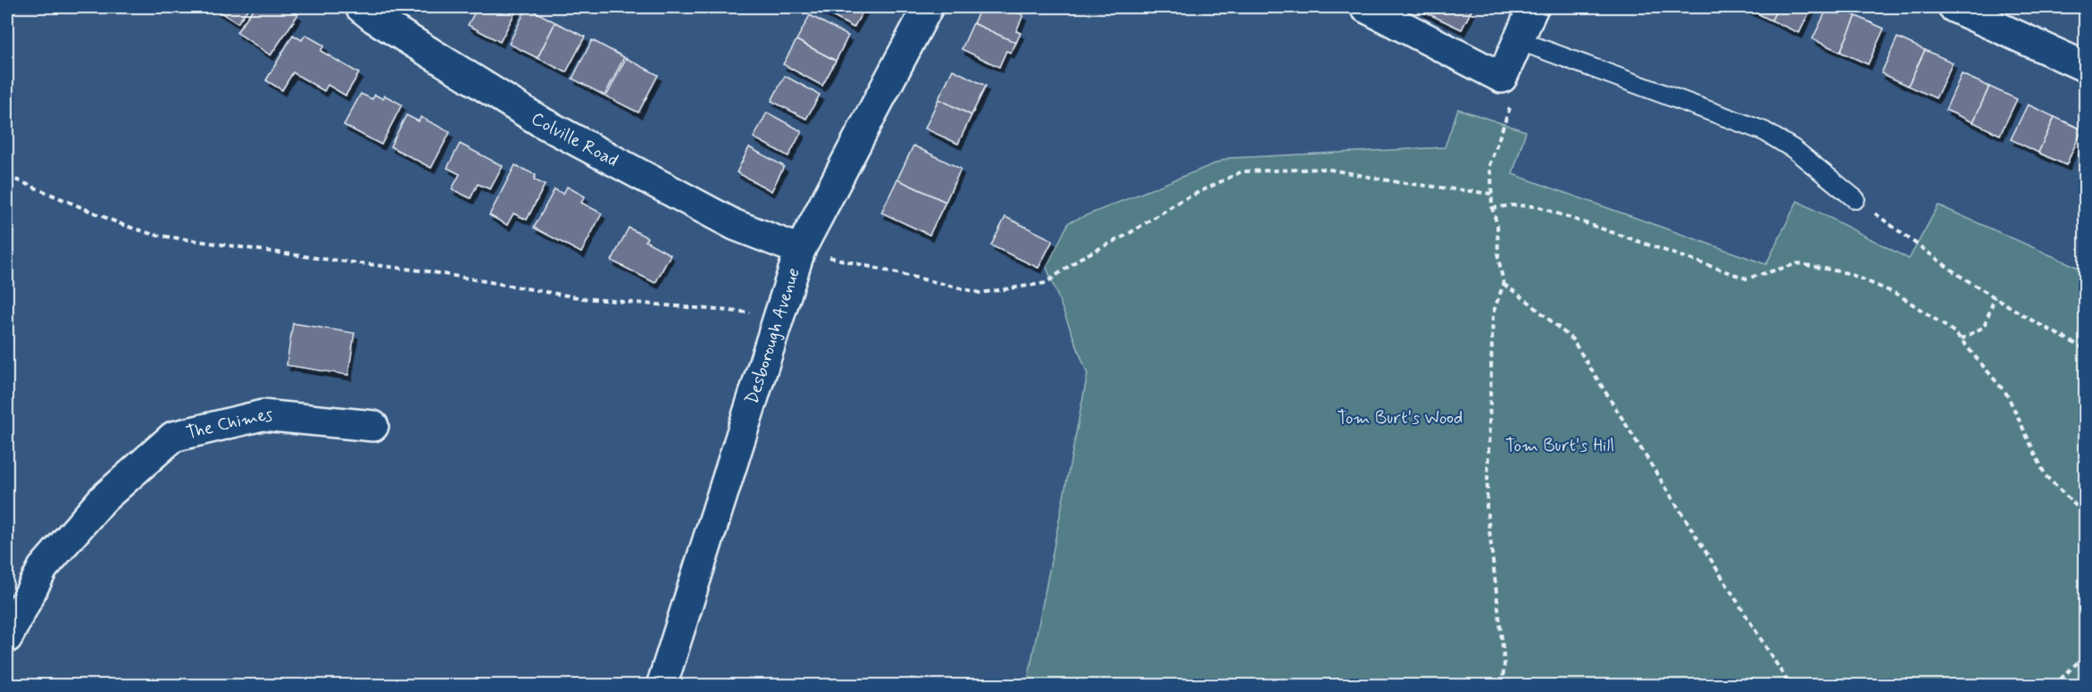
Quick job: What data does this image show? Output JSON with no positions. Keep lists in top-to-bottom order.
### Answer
{
  "streets": {
    "street": ["Colville Road", "Desborough Avenue", "The Chimes"]
  },
  "crossings": [
    ["Colville Road", "Desborough Avenue"]
  ],
  "parks": ["Tom Burt's Wood", "Tom Burt's Hill"]
}
